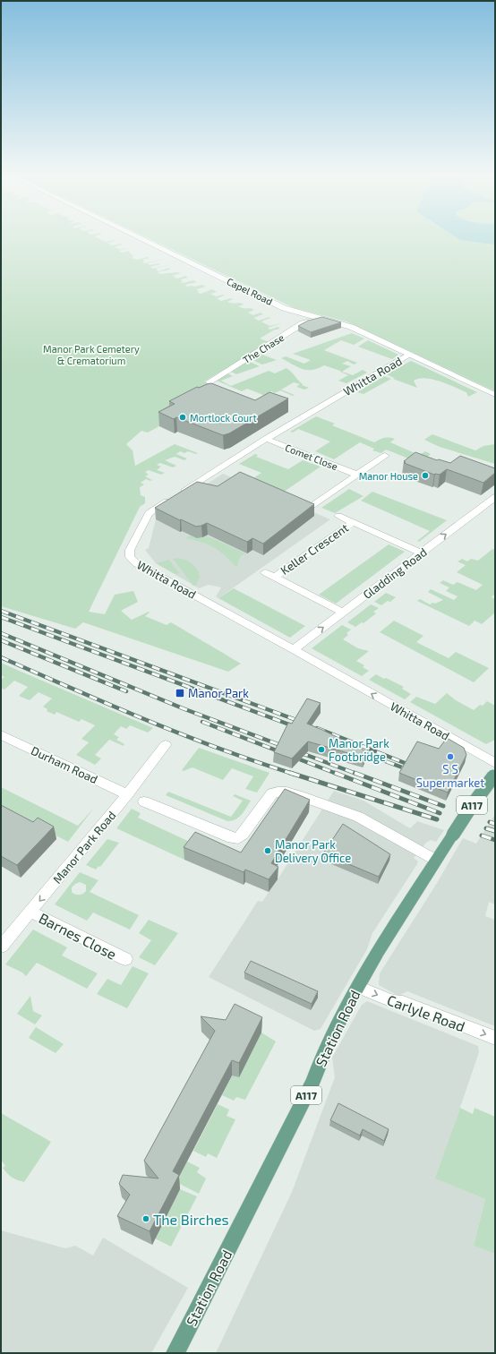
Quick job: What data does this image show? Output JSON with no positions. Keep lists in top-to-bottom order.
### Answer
{
  "streets": {
    "main road": ["A117", "Station Road"],
    "street": [
      "Capel Road",
      "The Chase",
      "Whitta Road",
      "Comet Close",
      "Keller Crescent",
      "Gladding Road",
      "Durham Road",
      "Manor Park Road",
      "Barnes Close",
      "Carlyle Road"
    ]
  },
  "crossings": [
    ["Capel Road", "The Chase"],
    ["Capel Road", "Whitta Road"],
    ["Whitta Road", "Comet Close"],
    ["Whitta Road", "Gladding Road"],
    ["Keller Crescent", "Gladding Road"],
    ["Durham Road", "Manor Park Road"],
    ["Manor Park Road", "Barnes Close"],
    ["Carlyle Road", "Station Road"]
  ],
  "one_way": ["Gladding Road", "Manor Park Road", "Carlyle Road"],
  "parks": ["Manor Park Cemetery & Crematorium"],
  "places": {
    "other": [
      "Mortlock Court",
      "Manor House",
      "Manor Park Footbridge",
      "S S Supermarket",
      "Manor Park Delivery Office",
      "The Birches"
    ],
    "transit": ["Manor Park"]
  }
}
